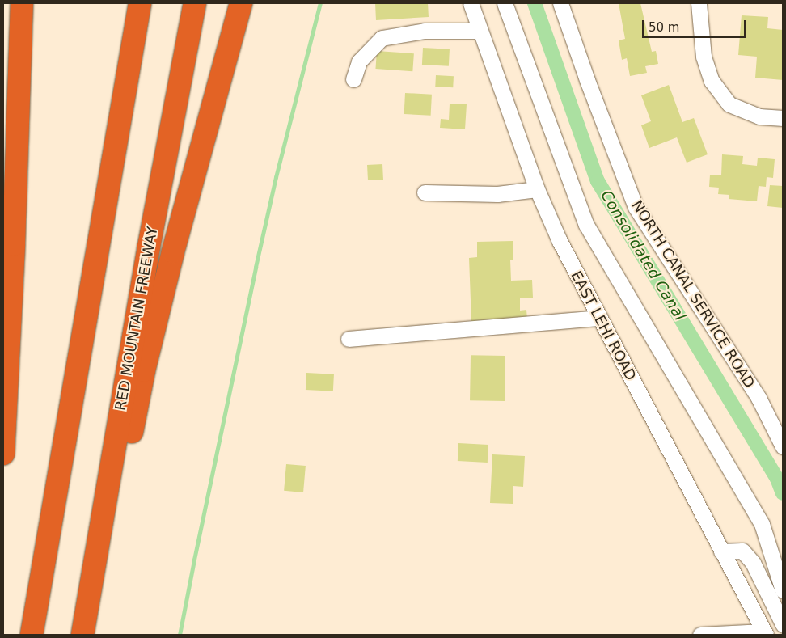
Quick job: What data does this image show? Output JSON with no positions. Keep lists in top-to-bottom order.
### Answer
{
  "streets": {
    "highway": ["RED MOUNTAIN FREEWAY"],
    "street": ["NORTH CANAL SERVICE ROAD", "EAST LEHI ROAD"]
  },
  "water": ["Consolidated Canal"],
  "scale_bar": "50 m"
}
